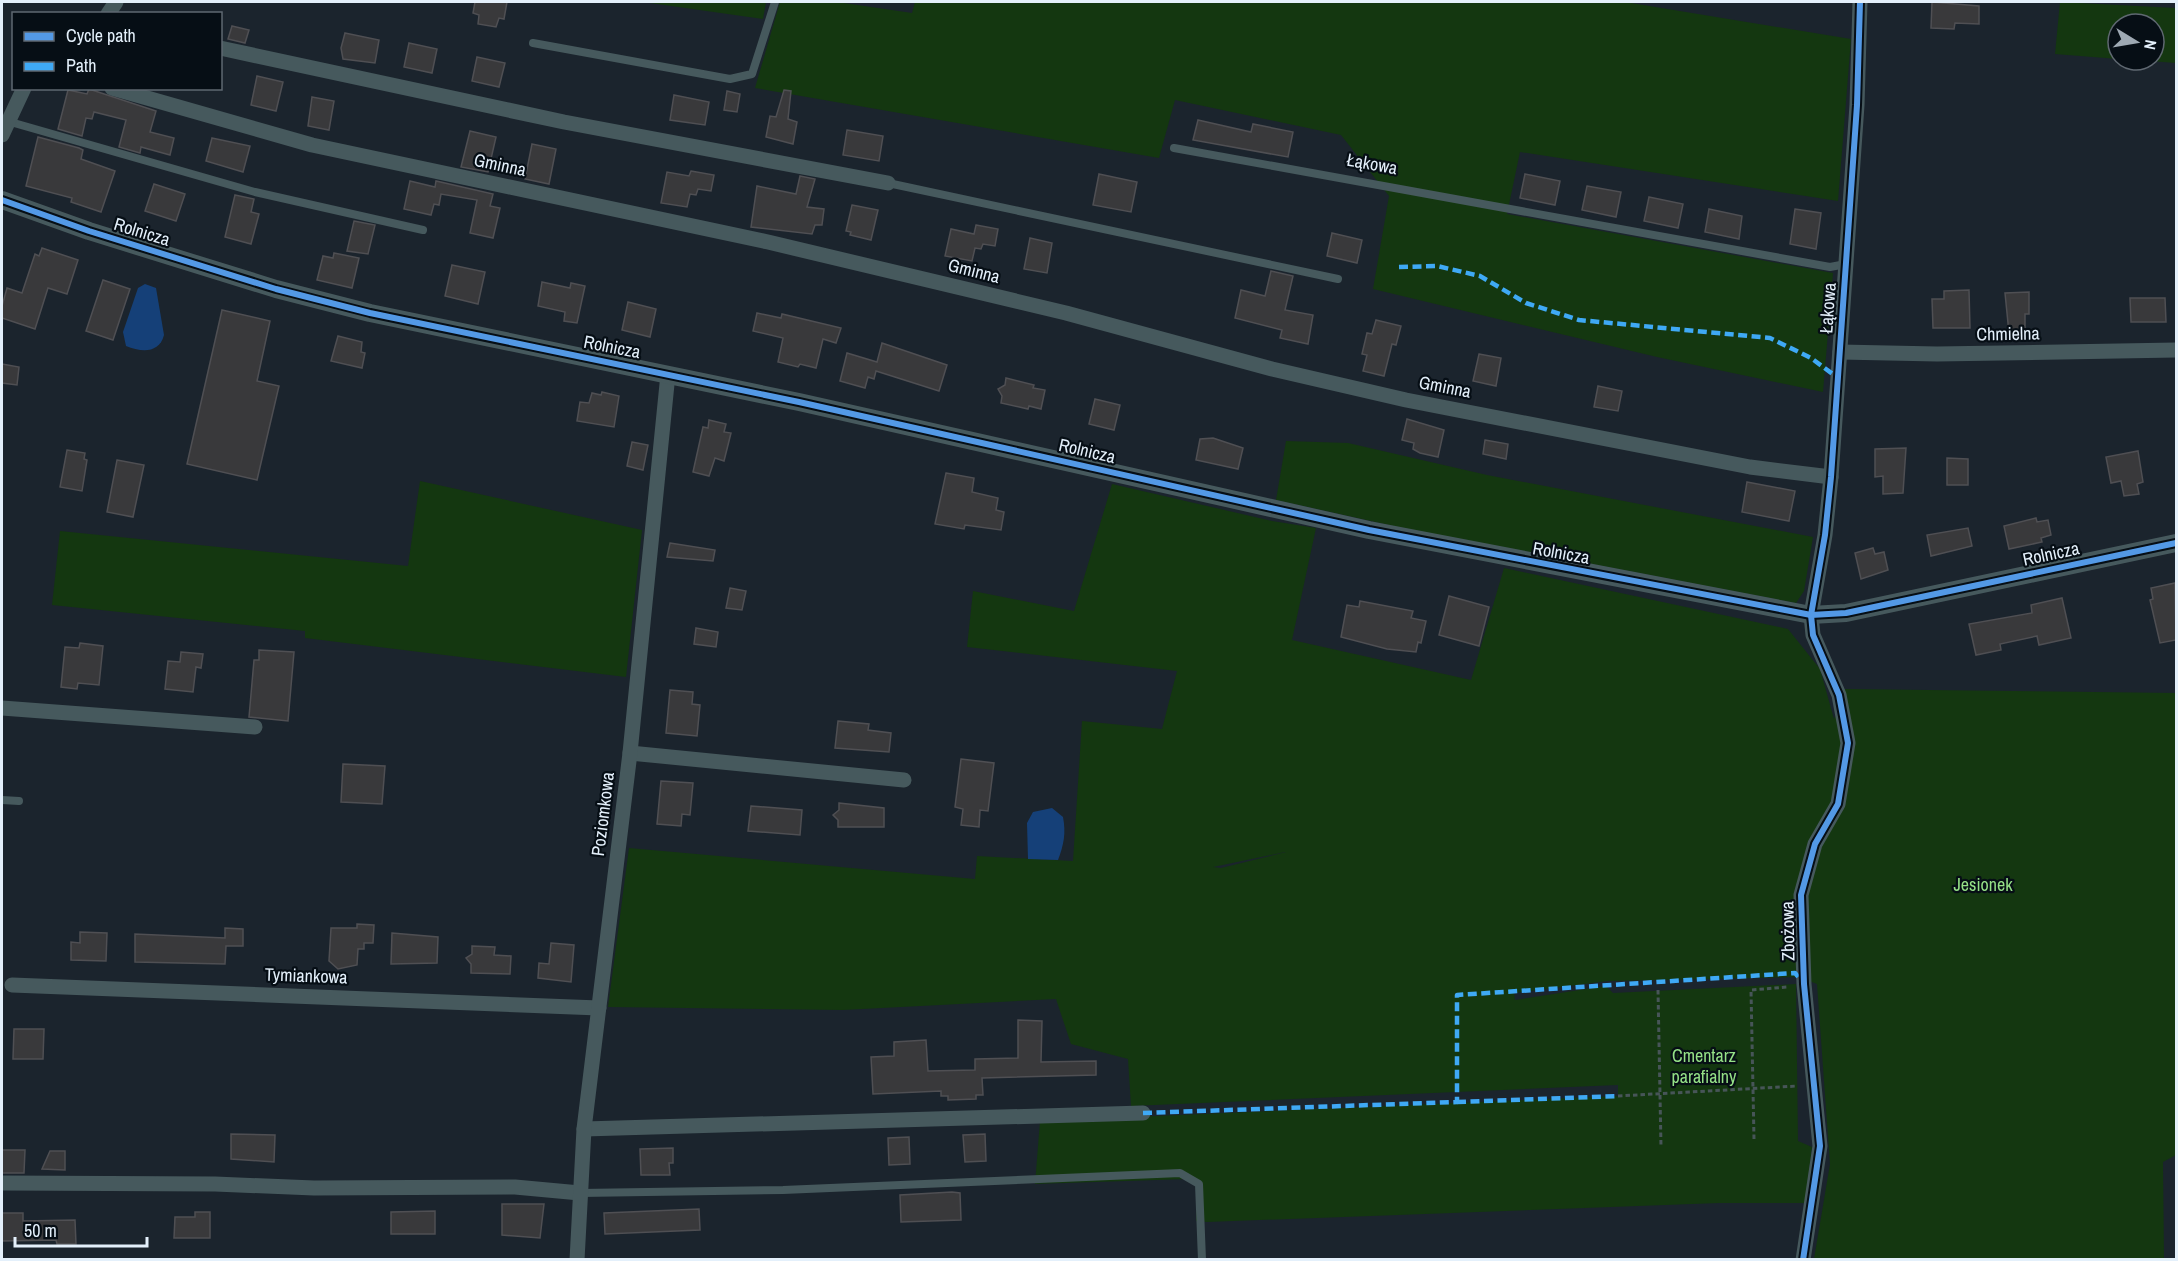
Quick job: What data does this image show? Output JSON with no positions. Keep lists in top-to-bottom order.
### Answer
{
  "streets": {
    "street": [
      "Łąkowa",
      "Gminna",
      "Rolnicza",
      "Chmielna",
      "Poziomkowa",
      "Zbożowa",
      "Tymiankowa"
    ]
  },
  "crossings": [
    ["Łąkowa", "Gminna"],
    ["Łąkowa", "Rolnicza"],
    ["Łąkowa", "Chmielna"],
    ["Łąkowa", "Zbożowa"],
    ["Rolnicza", "Poziomkowa"],
    ["Rolnicza", "Zbożowa"],
    ["Poziomkowa", "Tymiankowa"]
  ],
  "parks": ["Jesionek", "Cmentarz parafialny"],
  "legend": ["Cycle path", "Path"],
  "scale_bar": "50 m",
  "north": "right"
}
